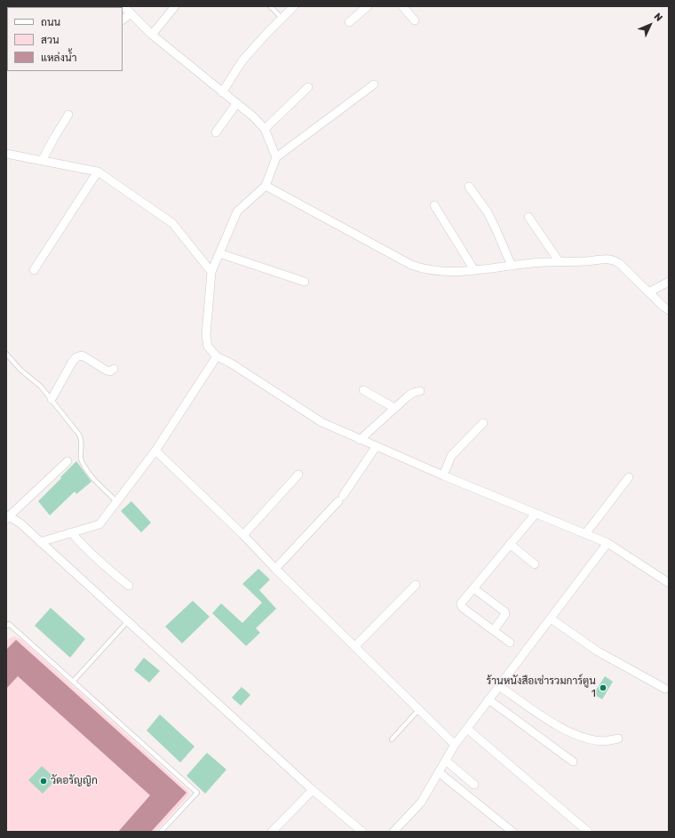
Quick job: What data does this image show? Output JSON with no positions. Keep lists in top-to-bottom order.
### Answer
{
  "places": ["ร้านหนังสือเช่ารวมการ์ตูน 1", "วัดอรัญญิก"],
  "legend": ["ถนน", "สวน", "แหล่งน้ำ"],
  "north": "top right"
}
